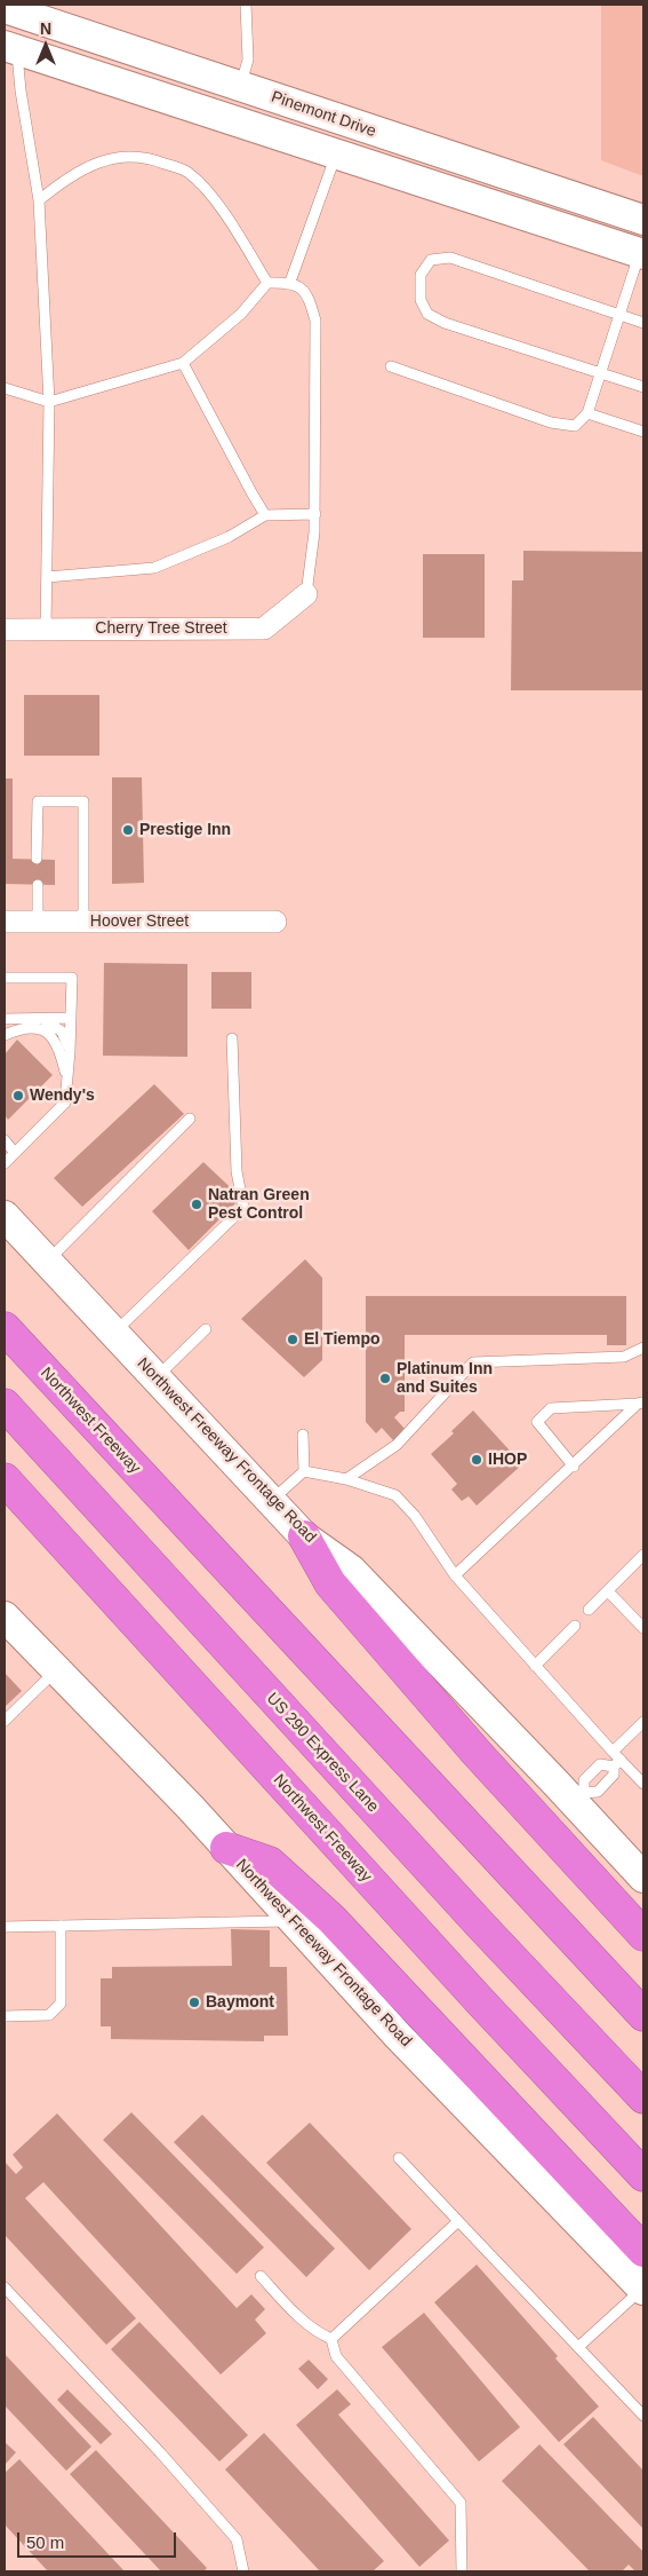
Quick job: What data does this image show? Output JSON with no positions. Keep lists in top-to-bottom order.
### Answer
{
  "streets": {
    "highway": ["Northwest Freeway", "US 290 Express Lane"],
    "main road": ["Pinemont Drive", "Northwest Freeway Frontage Road"],
    "street": ["Cherry Tree Street", "Hoover Street"]
  },
  "places": [
    "Prestige Inn",
    "Wendy's",
    "Natran Green Pest Control",
    "El Tiempo",
    "Platinum Inn and Suites",
    "IHOP",
    "Baymont"
  ],
  "scale_bar": "50 m",
  "north": "top"
}
